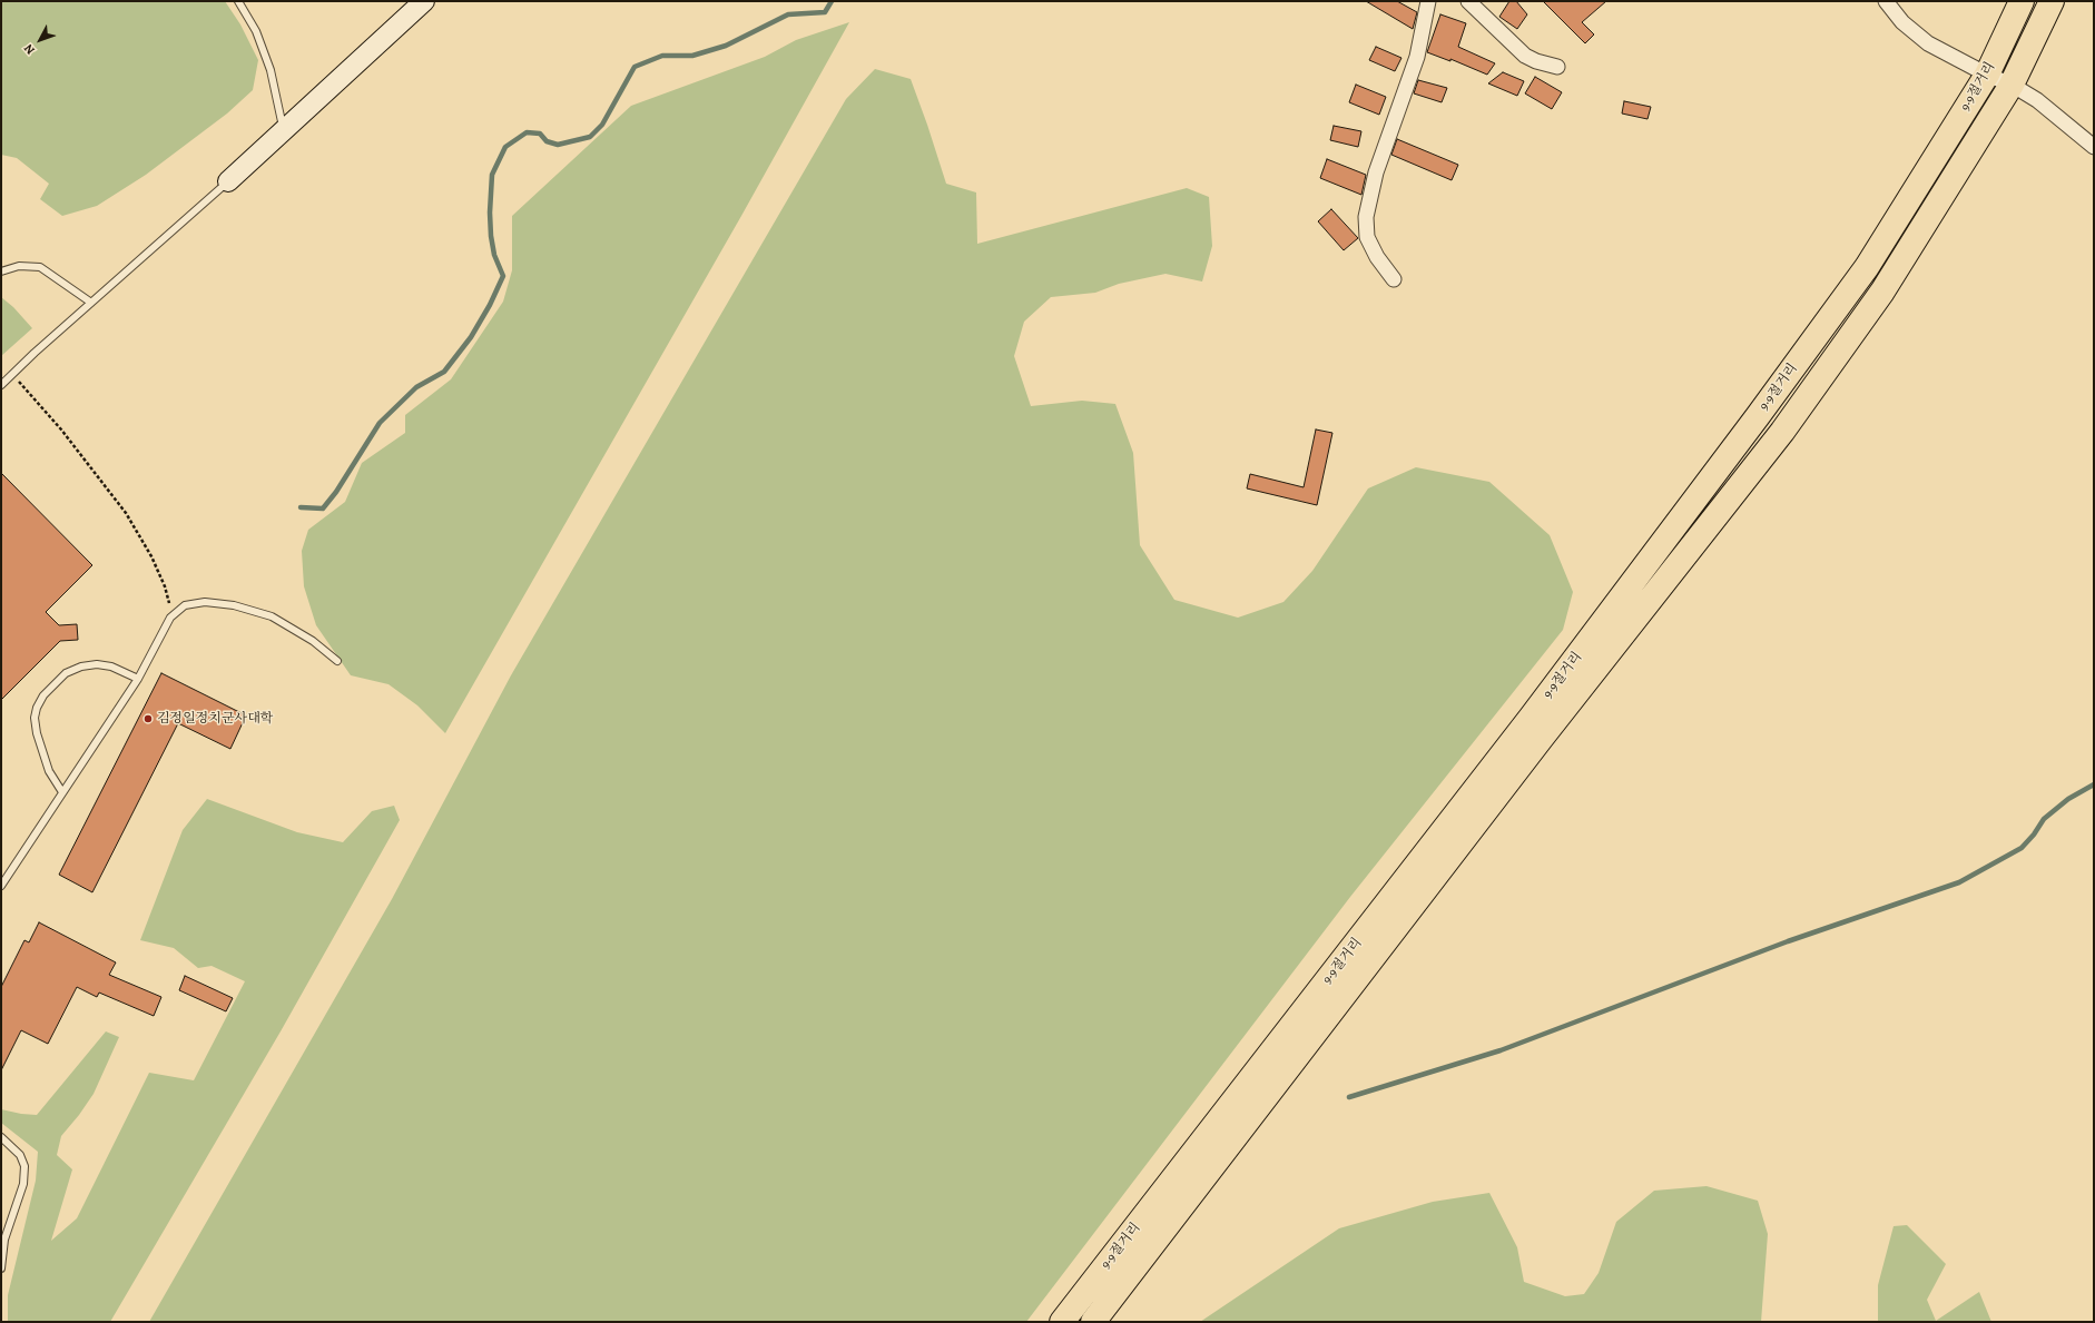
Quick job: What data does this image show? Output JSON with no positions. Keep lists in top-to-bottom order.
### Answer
{
  "streets": {
    "highway": ["9·9절거리"]
  },
  "places": ["김정일정치군사대학"],
  "north": "bottom left"
}
